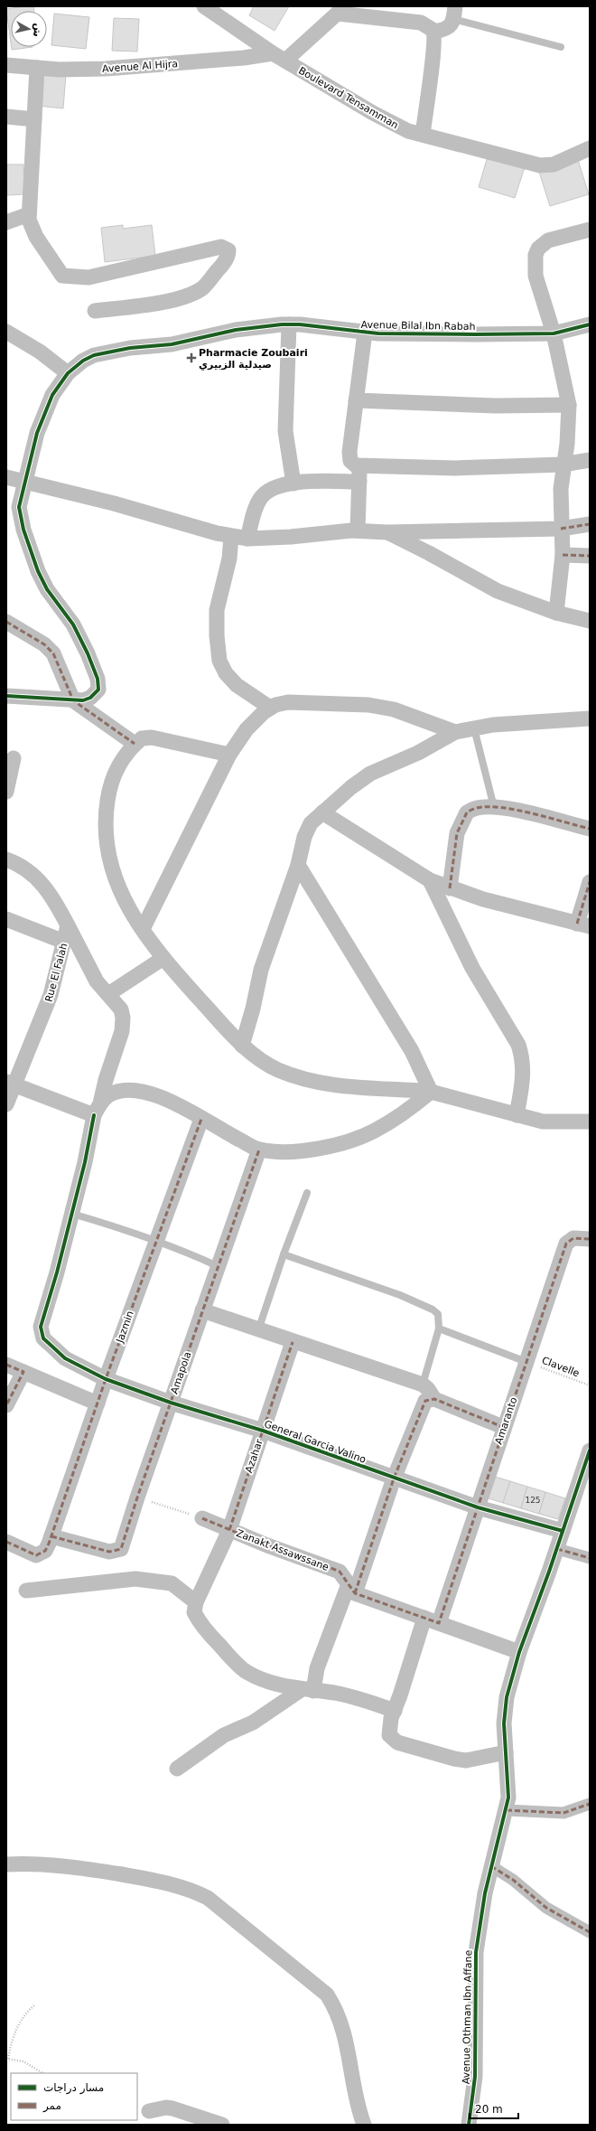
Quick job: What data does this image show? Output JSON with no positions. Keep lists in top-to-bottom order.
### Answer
{
  "streets": {
    "street": [
      "Avenue Al Hijra",
      "Boulevard Tensamman",
      "Avenue Bilal Ibn Rabah",
      "Rue El Falah",
      "Jazmin",
      "Amapola",
      "Amaranto",
      "General Garcia Valino",
      "Azahar",
      "Zanakt Assawssane",
      "Avenue Othman Ibn Affane"
    ],
    "path": ["Clavelle"]
  },
  "crossings": [
    ["Avenue Al Hijra", "Boulevard Tensamman"],
    ["Rue El Falah", "General Garcia Valino"],
    ["Jazmin", "Amapola"],
    ["Jazmin", "General Garcia Valino"],
    ["Clavelle", "Amaranto"],
    ["Amapola", "General Garcia Valino"],
    ["Amaranto", "General Garcia Valino"],
    ["Amaranto", "Avenue Othman Ibn Affane"],
    ["General Garcia Valino", "Azahar"],
    ["General Garcia Valino", "Avenue Othman Ibn Affane"],
    ["Azahar", "Zanakt Assawssane"]
  ],
  "places": {
    "health": ["Pharmacie Zoubairi صيدلية الزبيري"]
  },
  "house_numbers": ["125"],
  "legend": ["مسار دراجات", "ممر"],
  "scale_bar": "20 m",
  "north": "right"
}
